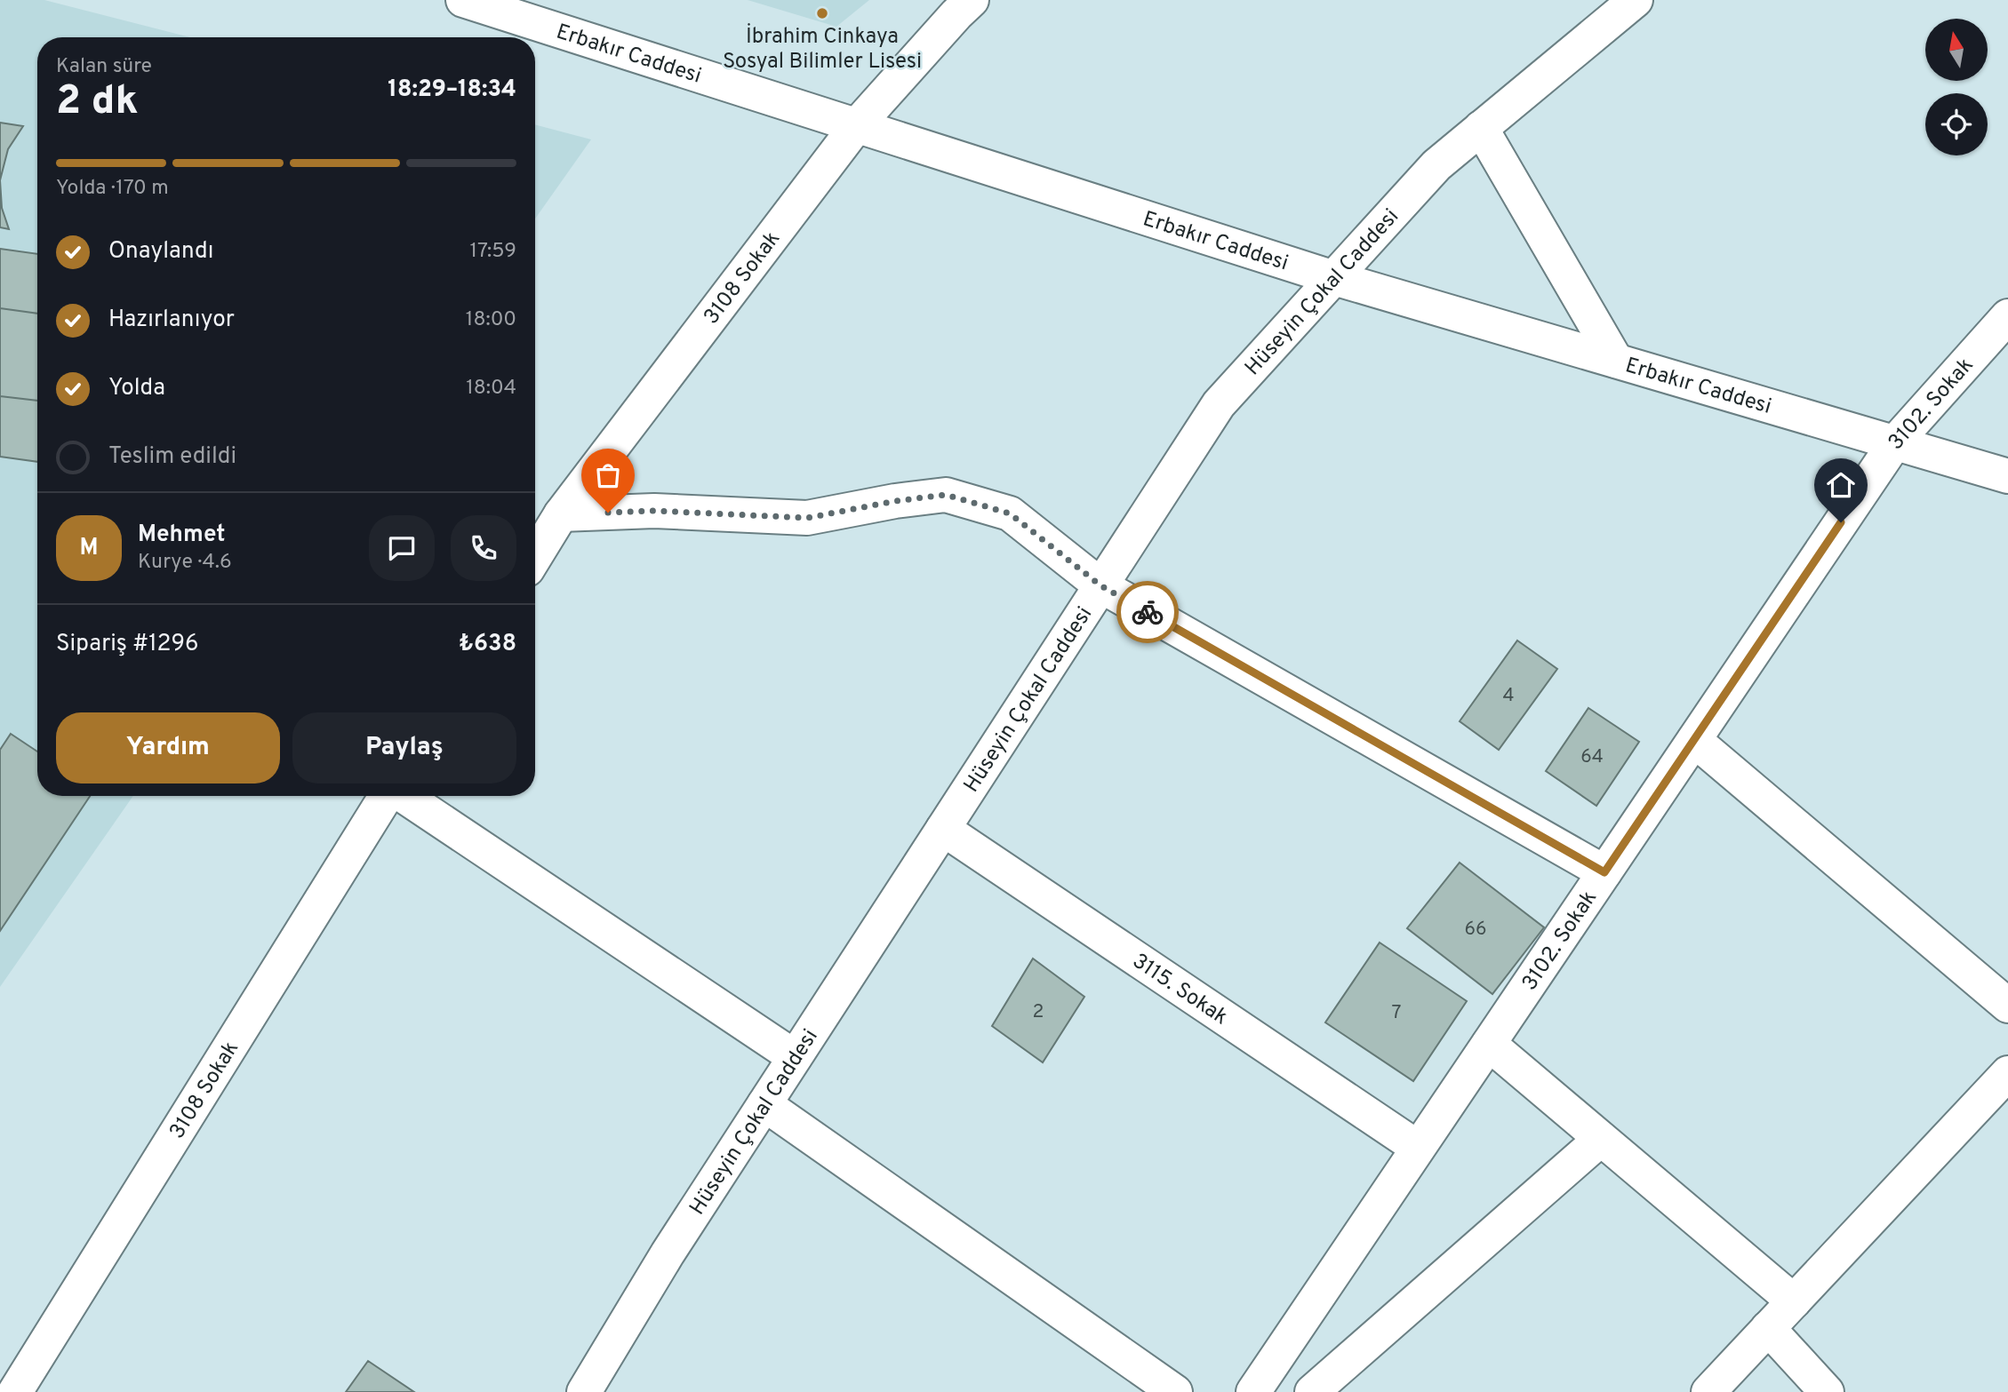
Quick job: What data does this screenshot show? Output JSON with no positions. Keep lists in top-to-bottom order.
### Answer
{
  "streets": {
    "street": [
      "Erbakır Caddesi",
      "3108 Sokak",
      "Hüseyin Çokal Caddesi",
      "3102. Sokak",
      "3115. Sokak"
    ]
  },
  "crossings": [
    ["Erbakır Caddesi", "3108 Sokak"],
    ["Erbakır Caddesi", "Hüseyin Çokal Caddesi"],
    ["Erbakır Caddesi", "3102. Sokak"],
    ["Hüseyin Çokal Caddesi", "3115. Sokak"],
    ["3102. Sokak", "3115. Sokak"]
  ],
  "places": ["İbrahim Cinkaya Sosyal Bilimler Lisesi"],
  "house_numbers": [
    "4",
    "64",
    "66",
    "2",
    "7"
  ],
  "north": "top",
  "page": {
    "heading": ["2 dk", "Kalan süre", "18:29–18:34"],
    "panel": [
      "Mehmet",
      "Kurye · 4.6",
      "Sipariş #1296",
      "₺638"
    ],
    "bar": "Yolda · 170 m",
    "list": [
      ["Onaylandı", "17:59"],
      ["Hazırlanıyor", "18:00"],
      ["Yolda", "18:04"],
      "Teslim edildi"
    ],
    "round": "M",
    "buttons": ["Yardım", "Paylaş"]
  }
}
